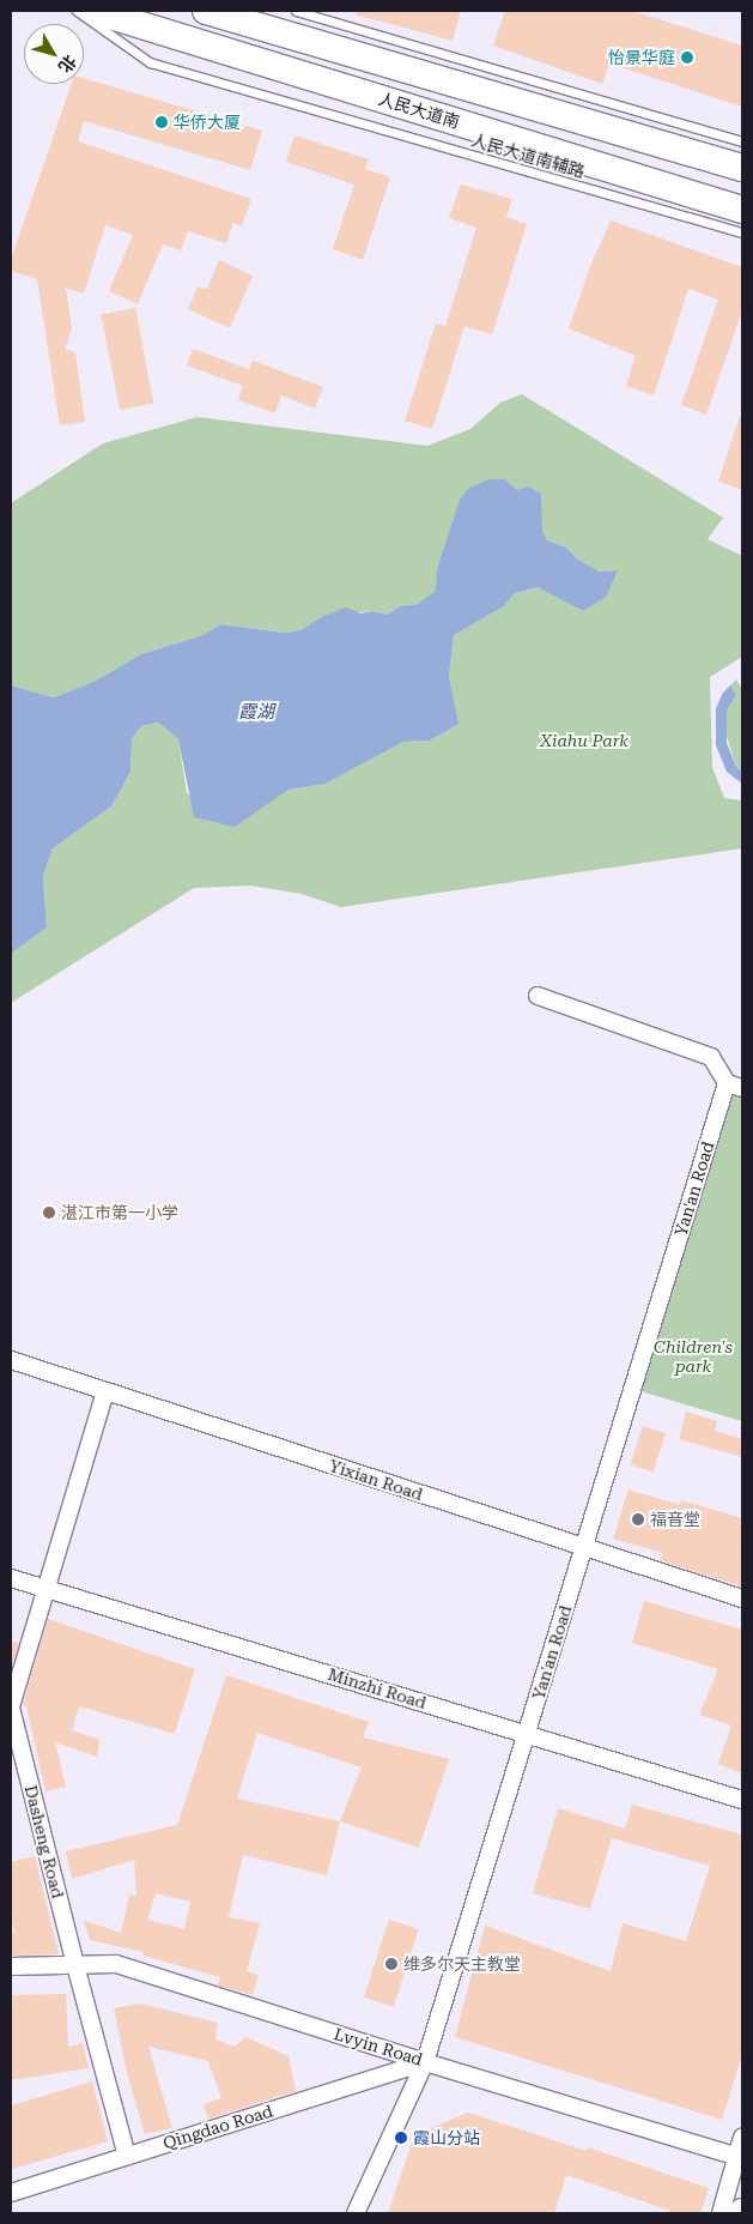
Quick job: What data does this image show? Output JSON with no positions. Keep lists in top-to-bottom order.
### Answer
{
  "streets": {
    "main road": ["人民大道南"],
    "street": [
      "Yan'an Road",
      "Yixian Road",
      "Minzhi Road",
      "Dasheng Road",
      "Lvyin Road",
      "Qingdao Road"
    ],
    "lane": ["人民大道南辅路"]
  },
  "crossings": [
    ["Yan'an Road", "Yixian Road"],
    ["Yan'an Road", "Minzhi Road"],
    ["Yan'an Road", "Lvyin Road"],
    ["Yan'an Road", "Qingdao Road"],
    ["Yixian Road", "Dasheng Road"],
    ["Minzhi Road", "Dasheng Road"],
    ["Dasheng Road", "Lvyin Road"],
    ["Dasheng Road", "Qingdao Road"],
    ["Lvyin Road", "Qingdao Road"]
  ],
  "water": ["霞湖"],
  "parks": ["Xiahu Park", "Children's park"],
  "places": [
    "怡景华庭",
    "华侨大厦",
    "湛江市第一小学",
    "福音堂",
    "维多尔天主教堂",
    "霞山分站"
  ],
  "north": "bottom right"
}
